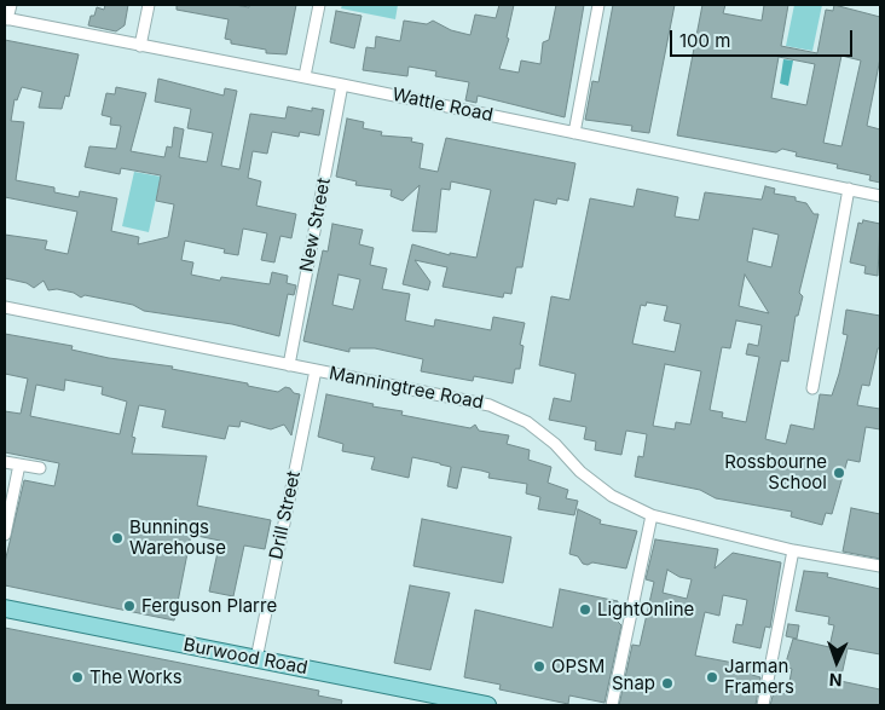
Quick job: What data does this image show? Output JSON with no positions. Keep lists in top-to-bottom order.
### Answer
{
  "streets": {
    "main road": ["Burwood Road"],
    "street": [
      "Wattle Road",
      "New Street",
      "Manningtree Road",
      "Drill Street"
    ]
  },
  "crossings": [
    ["Wattle Road", "New Street"],
    ["New Street", "Manningtree Road"],
    ["Manningtree Road", "Drill Street"],
    ["Drill Street", "Burwood Road"]
  ],
  "places": [
    "Rossbourne School",
    "Bunnings Warehouse",
    "Ferguson Plarre",
    "LightOnline",
    "OPSM",
    "The Works",
    "Jarman Framers",
    "Snap"
  ],
  "scale_bar": "100 m",
  "north": "bottom"
}
